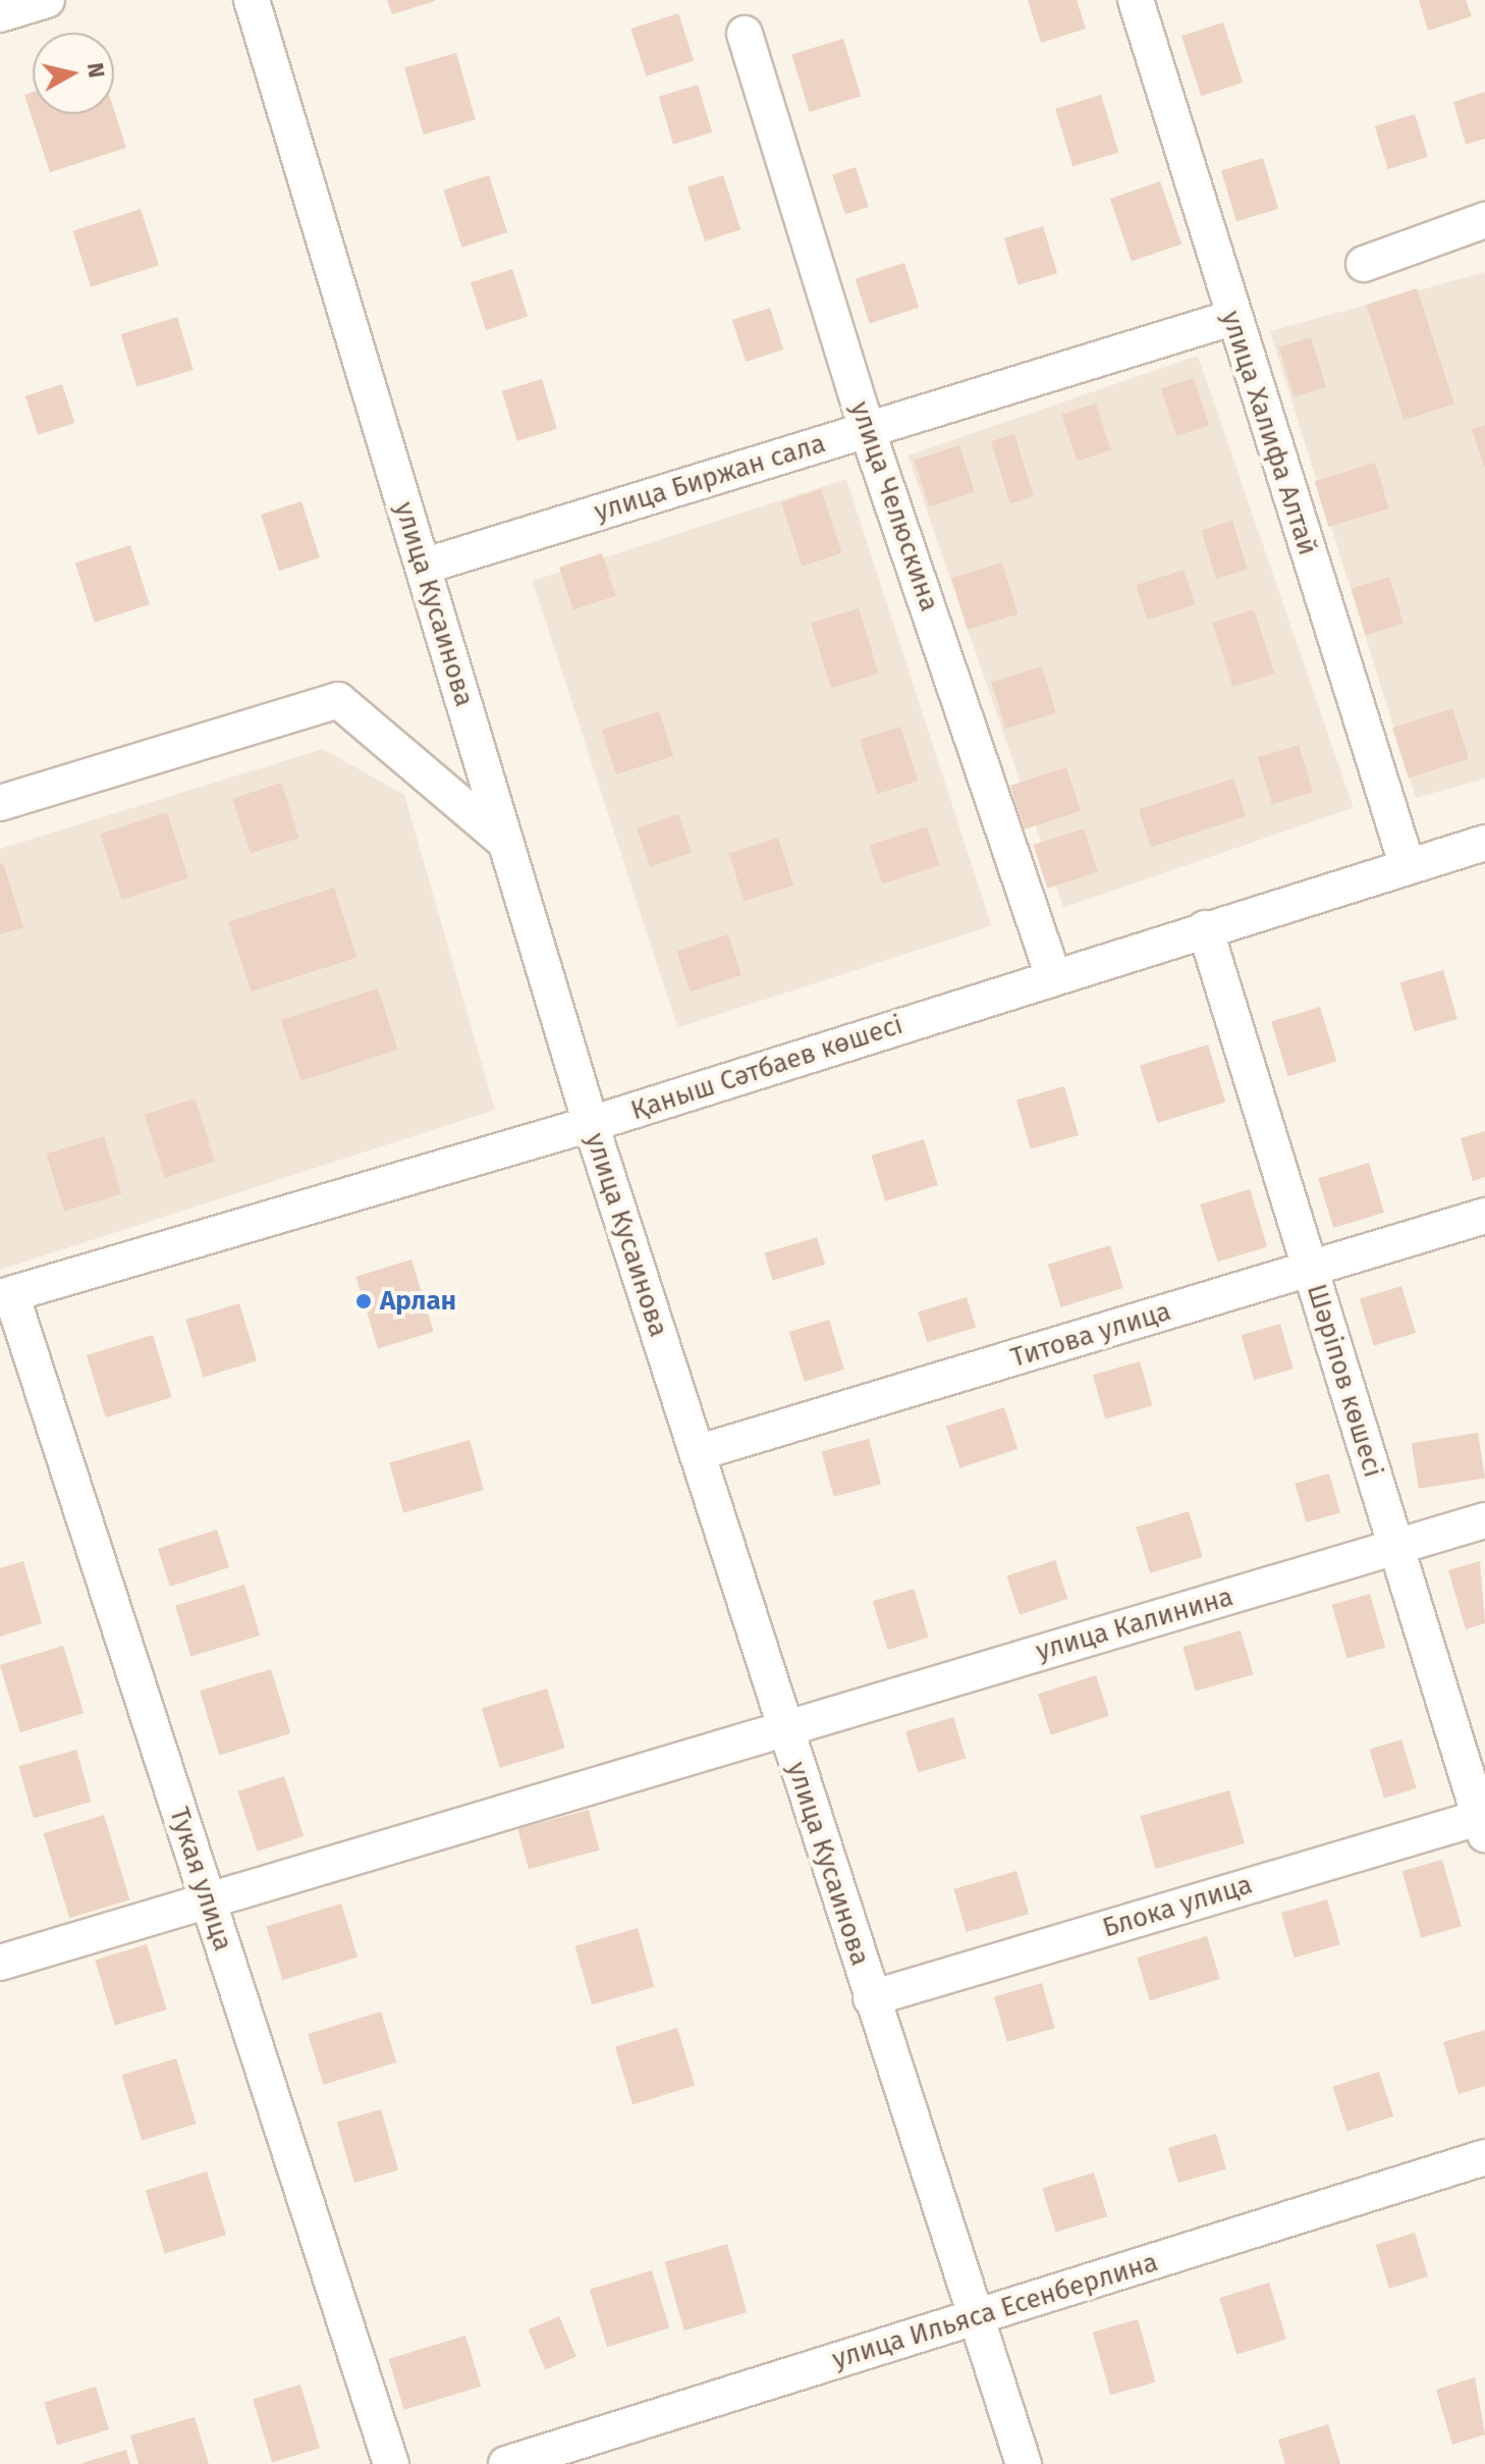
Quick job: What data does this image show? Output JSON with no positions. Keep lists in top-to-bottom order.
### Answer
{
  "streets": {
    "street": [
      "улица Халифа Алтай",
      "улица Биржан сала",
      "улица Челюскина",
      "улица Кусаинова",
      "Қаныш Сәтбаев көшесі",
      "Титова улица",
      "Шәріпов көшесі",
      "улица Калинина",
      "Тукая улица",
      "Блока улица",
      "улица Ильяса Есенберлина"
    ]
  },
  "crossings": [
    ["улица Халифа Алтай", "улица Биржан сала"],
    ["улица Халифа Алтай", "Қаныш Сәтбаев көшесі"],
    ["улица Биржан сала", "улица Челюскина"],
    ["улица Биржан сала", "улица Кусаинова"],
    ["улица Челюскина", "Қаныш Сәтбаев көшесі"],
    ["улица Кусаинова", "Қаныш Сәтбаев көшесі"],
    ["улица Кусаинова", "Титова улица"],
    ["улица Кусаинова", "улица Калинина"],
    ["улица Кусаинова", "Блока улица"],
    ["улица Кусаинова", "улица Ильяса Есенберлина"],
    ["Қаныш Сәтбаев көшесі", "Шәріпов көшесі"],
    ["Қаныш Сәтбаев көшесі", "Тукая улица"],
    ["Титова улица", "Шәріпов көшесі"],
    ["Шәріпов көшесі", "улица Калинина"],
    ["Шәріпов көшесі", "Блока улица"],
    ["улица Калинина", "Тукая улица"]
  ],
  "places": ["Арлан"],
  "north": "right"
}
